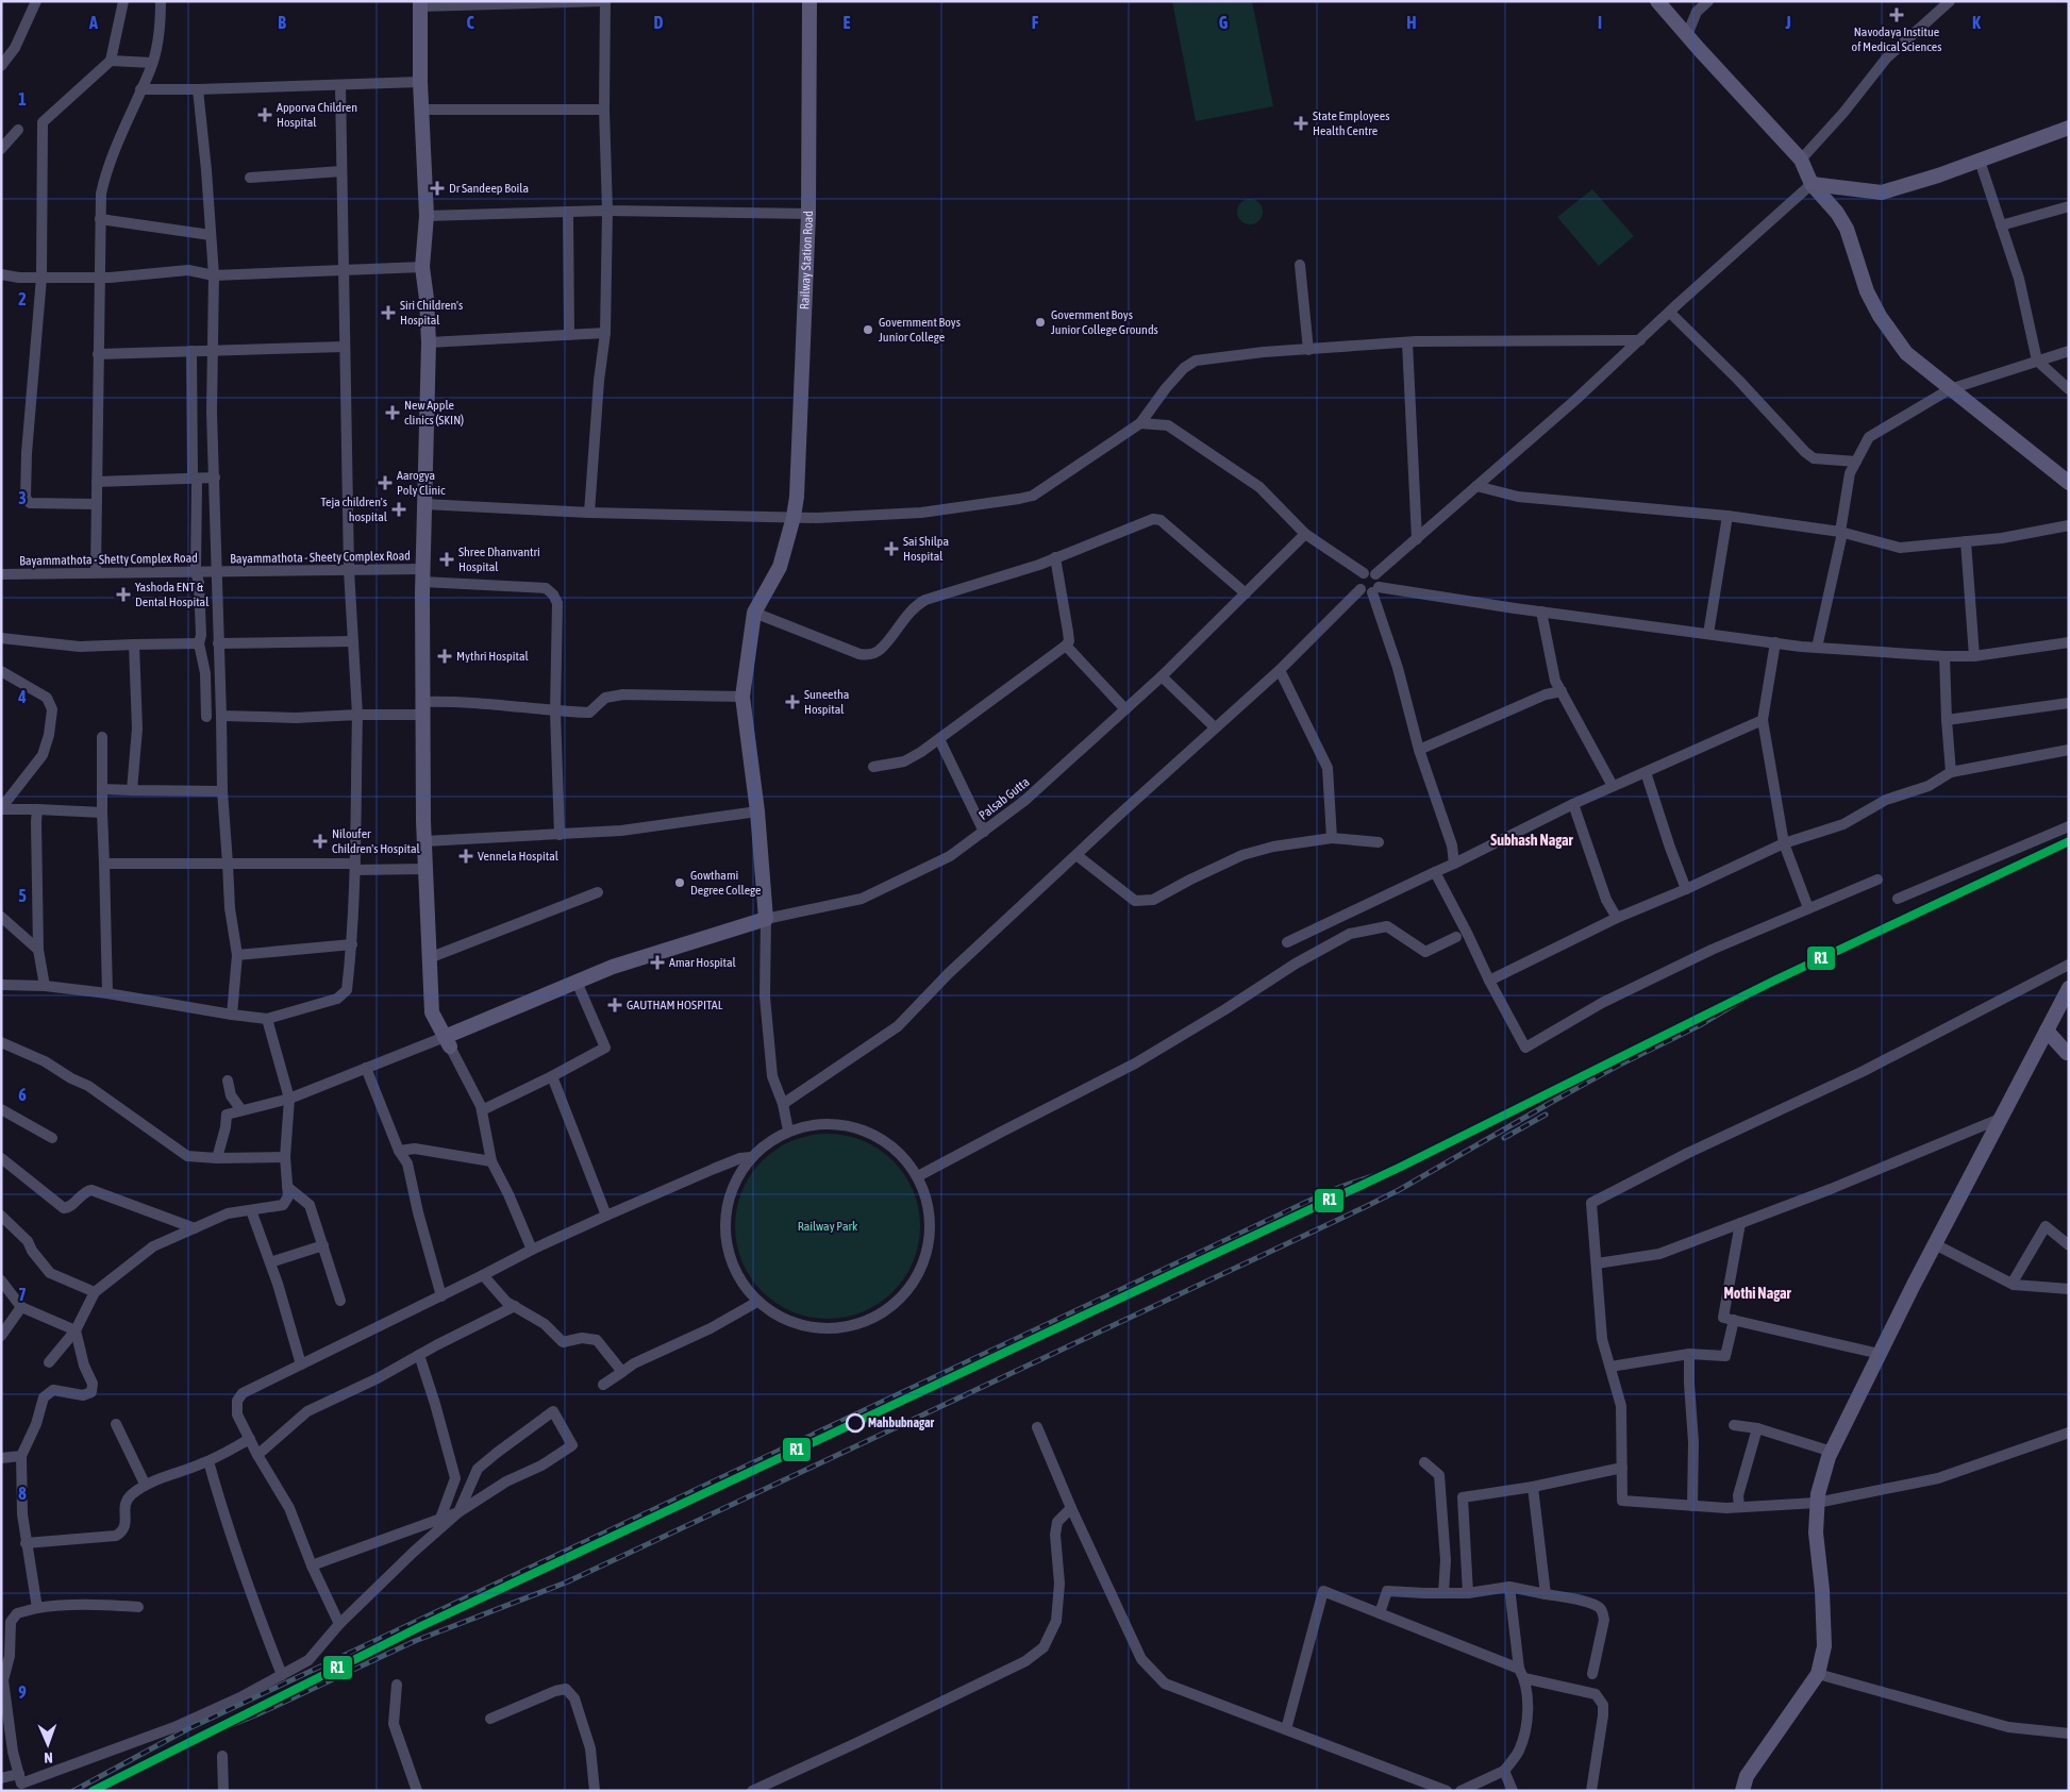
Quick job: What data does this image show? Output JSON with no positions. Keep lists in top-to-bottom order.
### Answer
{
  "streets": {
    "street": [
      "Railway Station Road",
      "Bayammathota - Sheety Complex Road",
      "Bayammathota - Shetty Complex Road",
      "Palsab Gutta"
    ]
  },
  "crossings": [
    ["Bayammathota - Sheety Complex Road", "Bayammathota - Shetty Complex Road"]
  ],
  "districts": ["Subhash Nagar", "Mothi Nagar"],
  "parks": ["Railway Park"],
  "places": {
    "health": [
      "Navodaya Institue of Medical Sciences",
      "Apporva Children Hospital",
      "State Employees Health Centre",
      "Dr Sandeep Boila",
      "Siri Children's Hospital",
      "New Apple clinics (SKIN)",
      "Aarogya Poly Clinic",
      "Teja children's hospital",
      "Sai Shilpa Hospital",
      "Shree Dhanvantri Hospital",
      "Yashoda ENT & Dental Hospital",
      "Mythri Hospital",
      "Suneetha Hospital",
      "Niloufer Children's Hospital",
      "Vennela Hospital",
      "Amar Hospital",
      "GAUTHAM HOSPITAL"
    ],
    "other": [
      "Government Boys Junior College Grounds",
      "Government Boys Junior College",
      "Gowthami Degree College",
      "Mahbubnagar"
    ]
  },
  "lines": ["transit line R1"],
  "north": "bottom",
  "grid": {
    "columns": [
      "A",
      "B",
      "C",
      "D",
      "E",
      "F",
      "G",
      "H",
      "I",
      "J",
      "K"
    ],
    "rows": [
      "1",
      "2",
      "3",
      "4",
      "5",
      "6",
      "7",
      "8",
      "9"
    ]
  }
}
